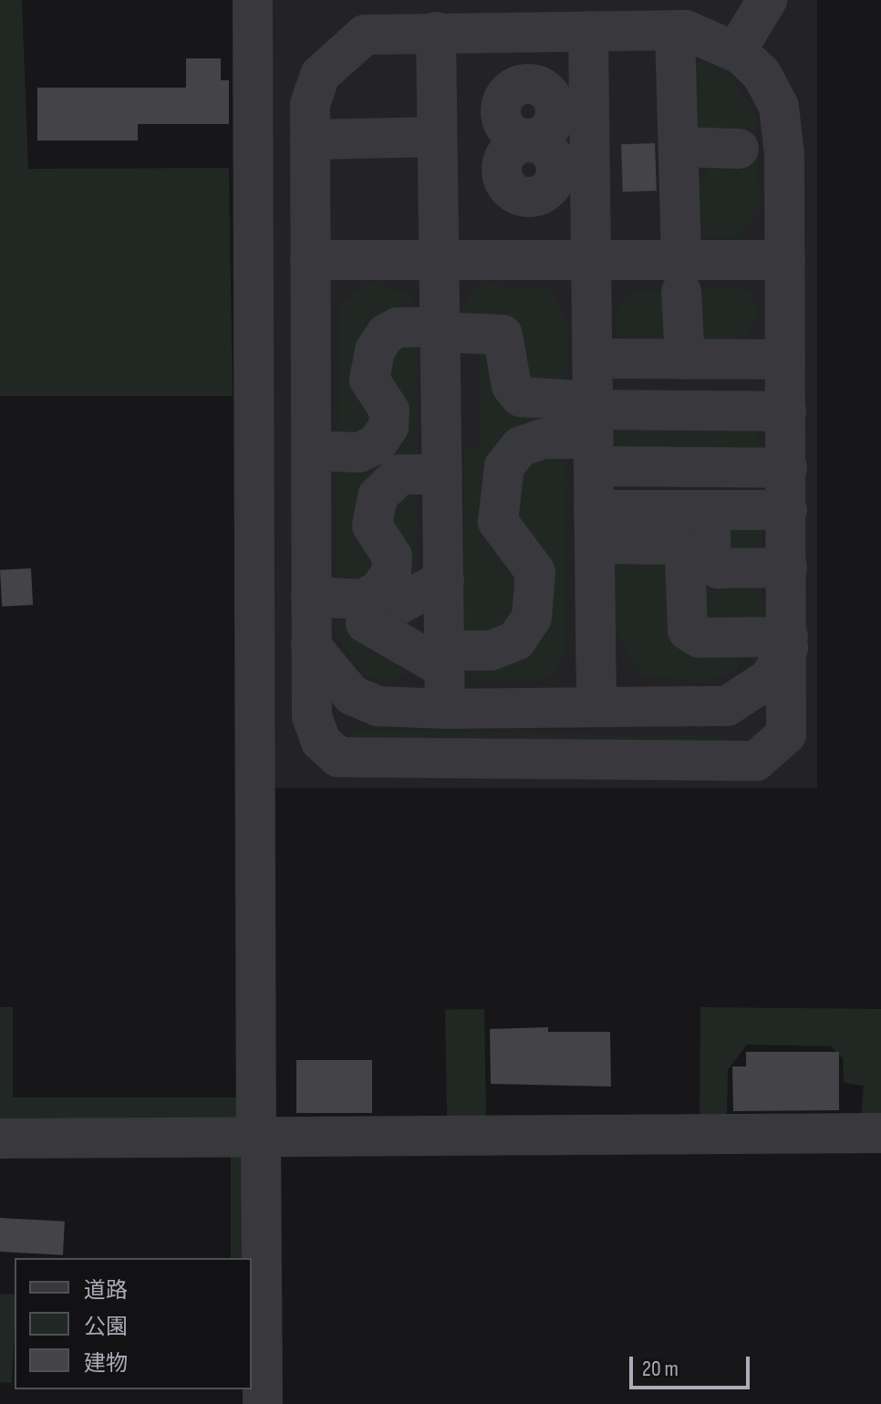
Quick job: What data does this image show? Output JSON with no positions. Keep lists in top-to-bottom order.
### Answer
{
  "legend": ["道路", "公園", "建物"],
  "scale_bar": "20 m"
}
